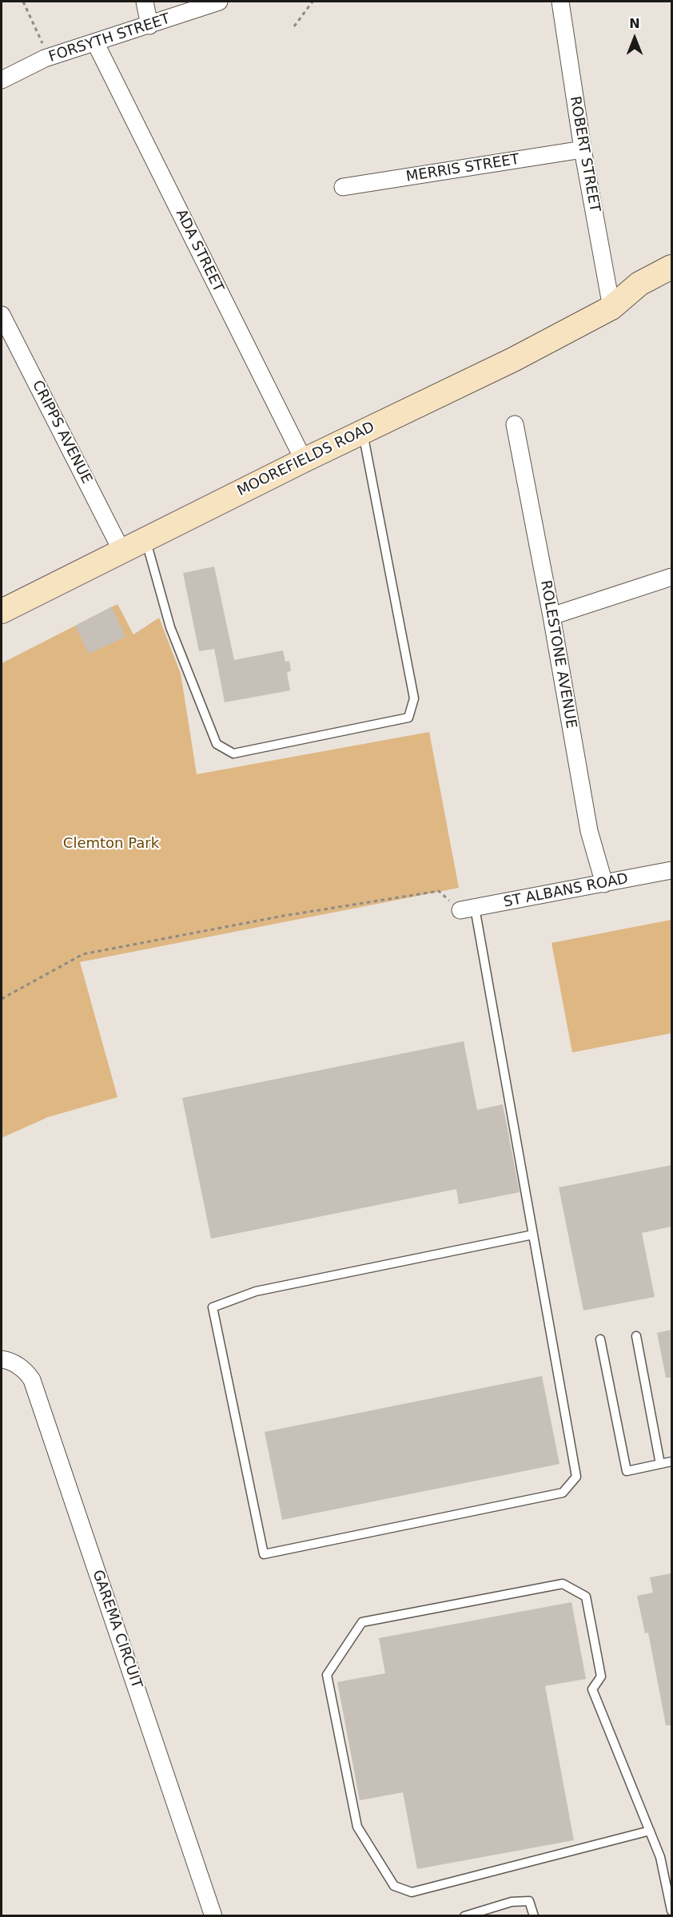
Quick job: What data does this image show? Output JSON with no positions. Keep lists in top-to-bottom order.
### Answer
{
  "streets": {
    "main road": ["MOOREFIELDS ROAD"],
    "street": [
      "FORSYTH STREET",
      "ROBERT STREET",
      "MERRIS STREET",
      "ADA STREET",
      "CRIPPS AVENUE",
      "ROLESTONE AVENUE",
      "ST ALBANS ROAD",
      "GAREMA CIRCUIT"
    ]
  },
  "crossings": [
    ["FORSYTH STREET", "ADA STREET"],
    ["ROBERT STREET", "MERRIS STREET"],
    ["ROBERT STREET", "MOOREFIELDS ROAD"],
    ["ADA STREET", "MOOREFIELDS ROAD"],
    ["CRIPPS AVENUE", "MOOREFIELDS ROAD"],
    ["ROLESTONE AVENUE", "ST ALBANS ROAD"]
  ],
  "parks": ["Clemton Park"],
  "north": "top"
}
